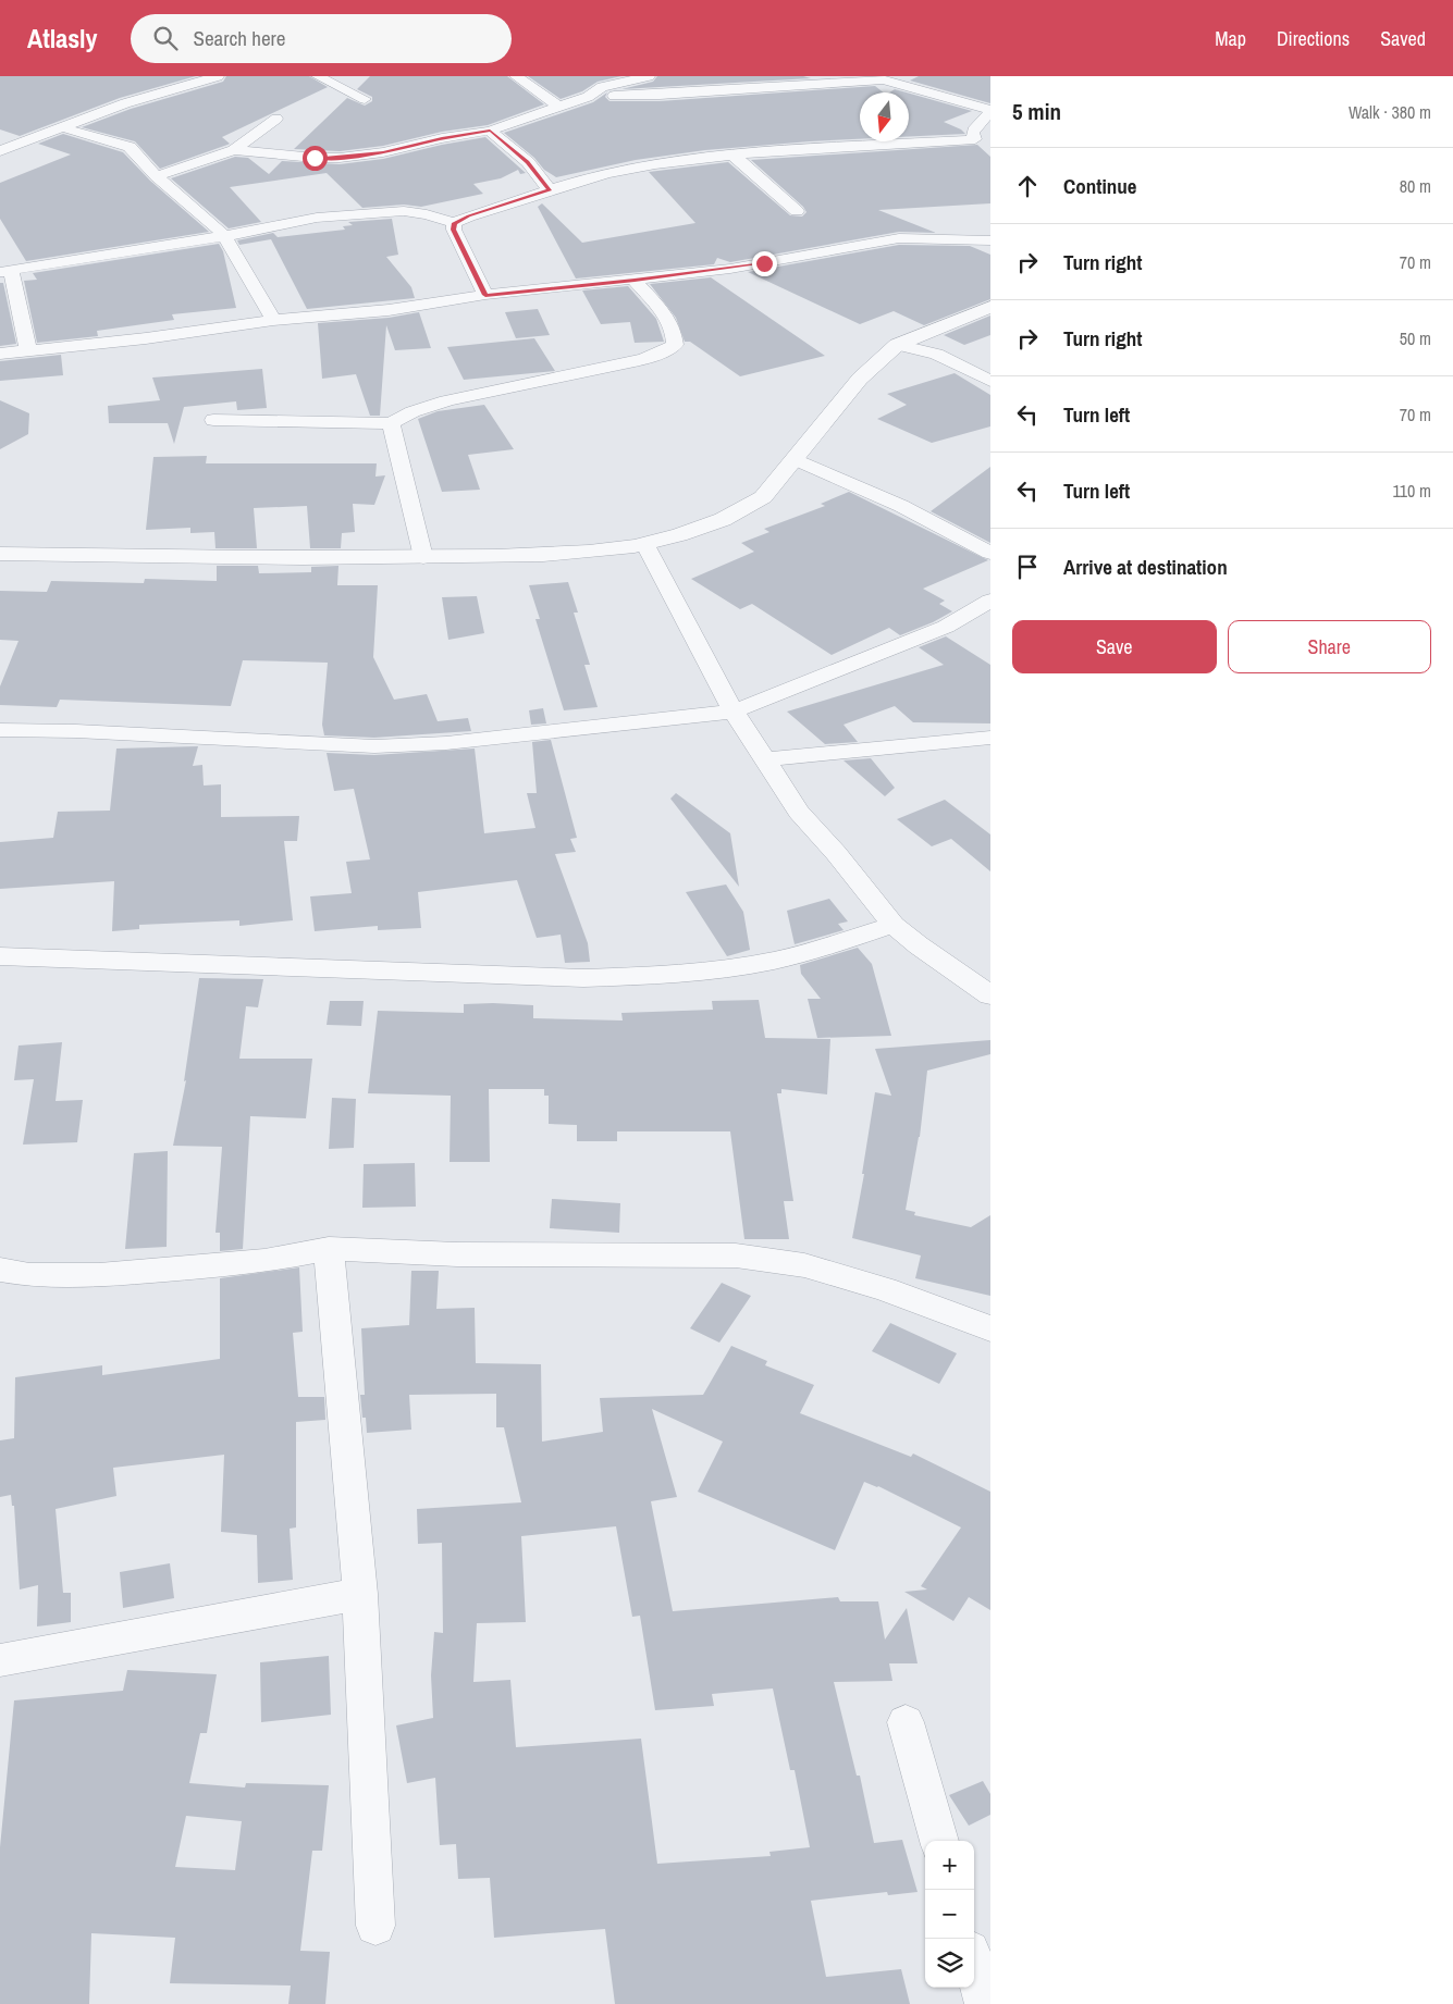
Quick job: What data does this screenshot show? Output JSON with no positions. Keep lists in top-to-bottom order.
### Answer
{
  "north": "bottom",
  "page": {
    "header": "Atlasly",
    "search": "Search here",
    "nav": ["Map", "Directions", "Saved"],
    "heading": ["5 min", "Walk · 380 m"],
    "list": [
      ["Continue", "80 m"],
      ["Turn right", "70 m"],
      ["Turn right", "50 m"],
      ["Turn left", "70 m"],
      ["Turn left", "110 m"],
      "Arrive at destination"
    ],
    "buttons": ["Save", "Share"],
    "map_buttons": ["+", "−"]
  }
}
